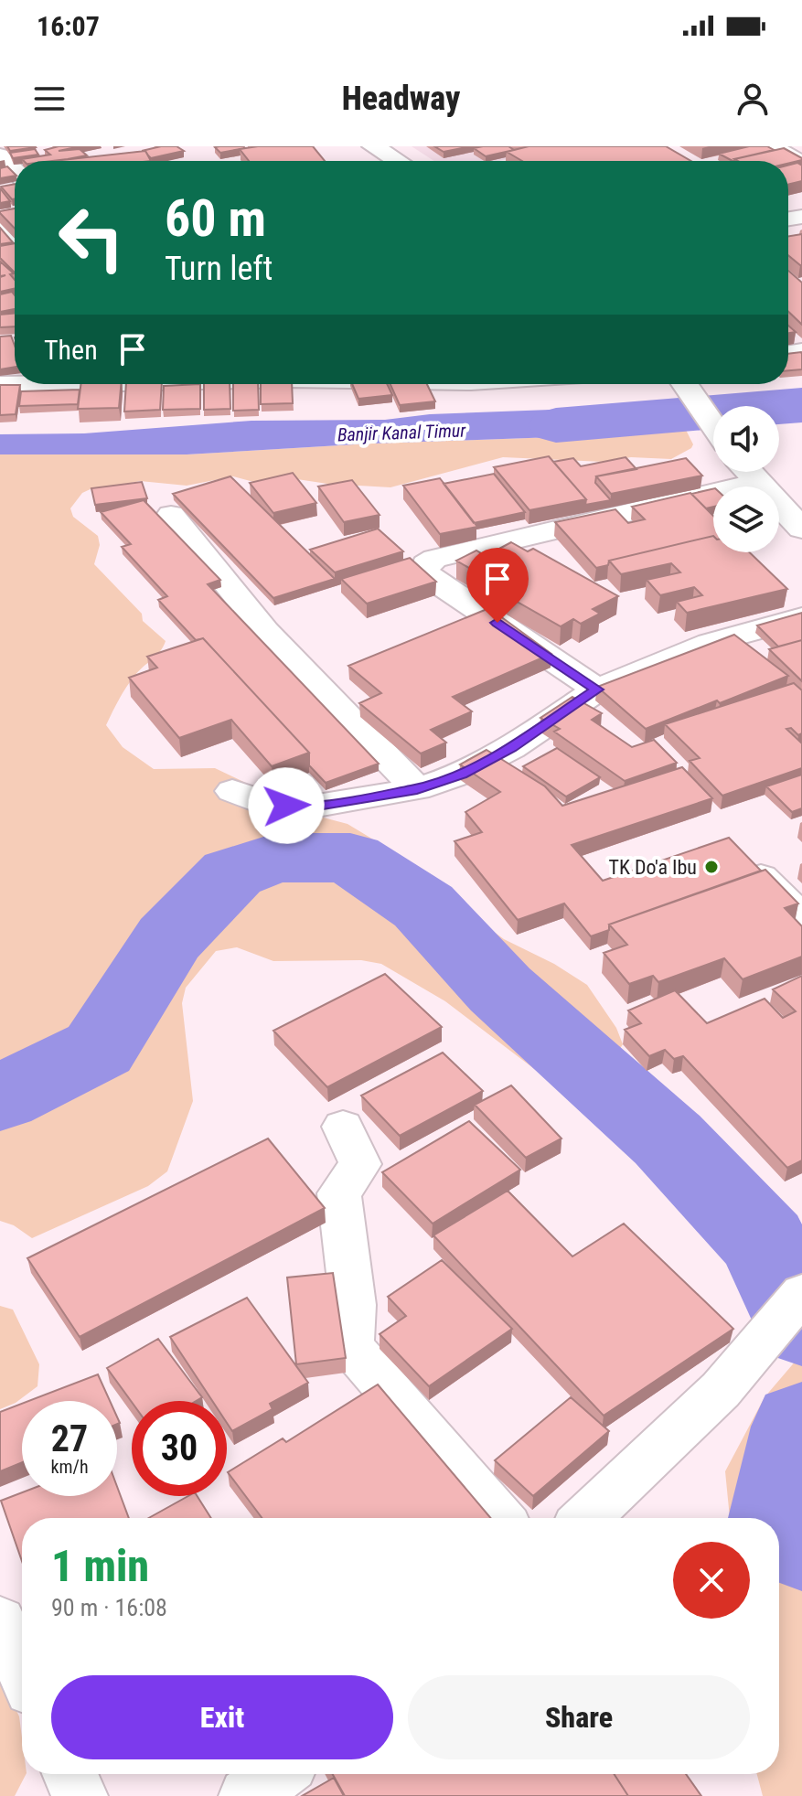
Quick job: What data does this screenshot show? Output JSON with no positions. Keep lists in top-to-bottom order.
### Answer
{
  "water": ["Banjir Kanal Timur"],
  "places": ["TK Do'a Ibu"],
  "page": {
    "status": "16:07",
    "header": "Headway",
    "turn": ["60 m", "Turn left"],
    "then": "Then",
    "speed": "27 km/h",
    "limit": "30",
    "heading": ["1 min", "90 m · 16:08"],
    "buttons": ["Exit", "Share"]
  }
}
